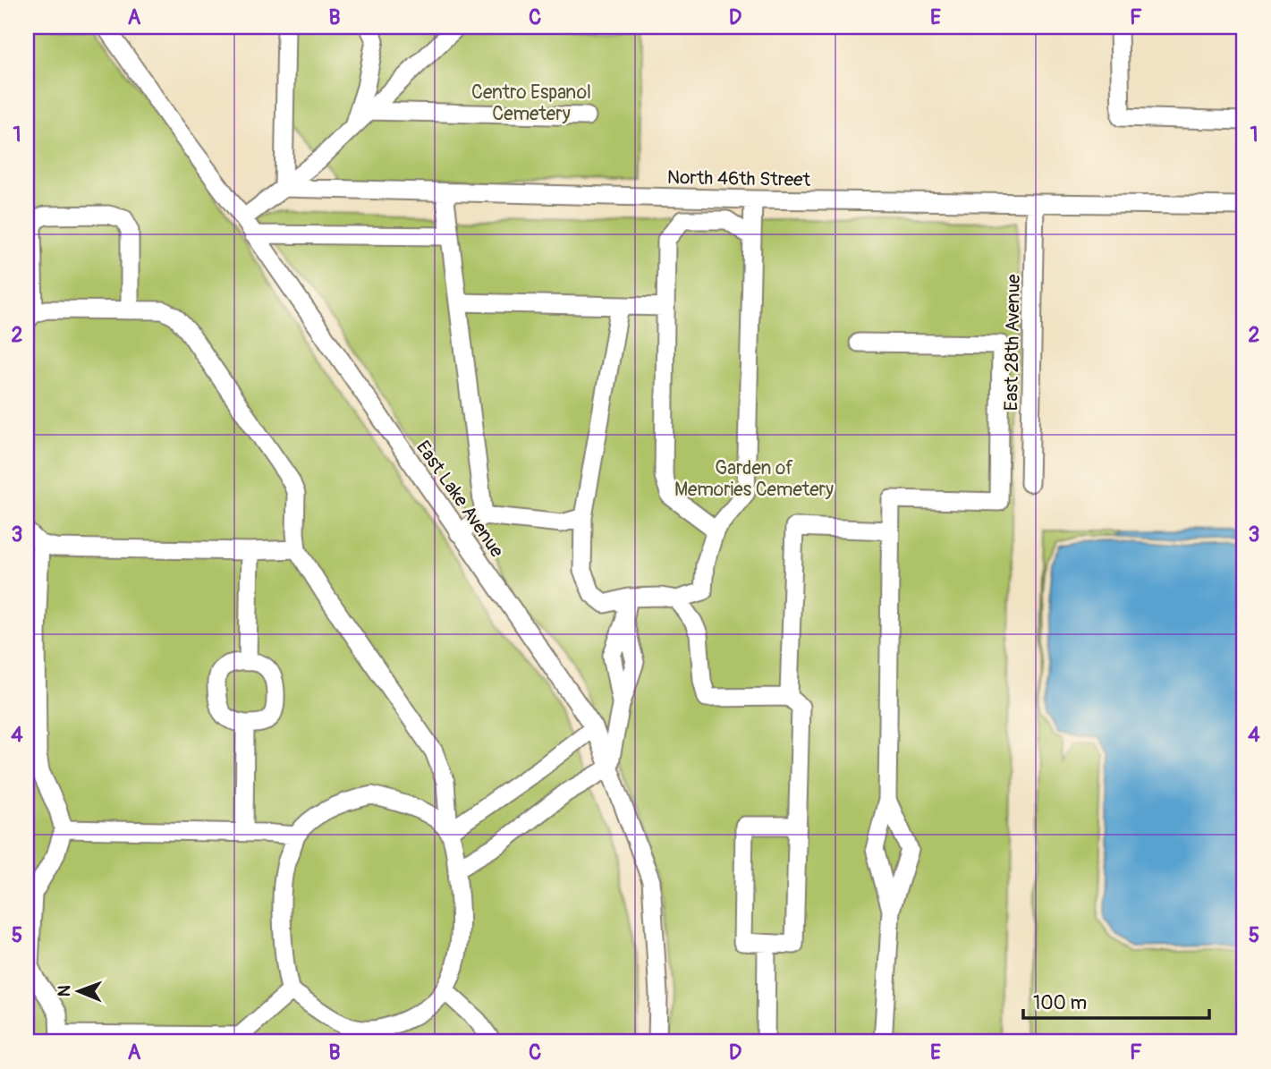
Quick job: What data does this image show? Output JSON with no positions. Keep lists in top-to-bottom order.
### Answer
{
  "streets": {
    "street": ["North 46th Street", "East 28th Avenue", "East Lake Avenue"]
  },
  "crossings": [
    ["North 46th Street", "East 28th Avenue"]
  ],
  "parks": ["Centro Espanol Cemetery", "Garden of Memories Cemetery"],
  "scale_bar": "100 m",
  "north": "left",
  "grid": {
    "columns": [
      "A",
      "B",
      "C",
      "D",
      "E",
      "F"
    ],
    "rows": [
      "1",
      "2",
      "3",
      "4",
      "5"
    ]
  }
}
